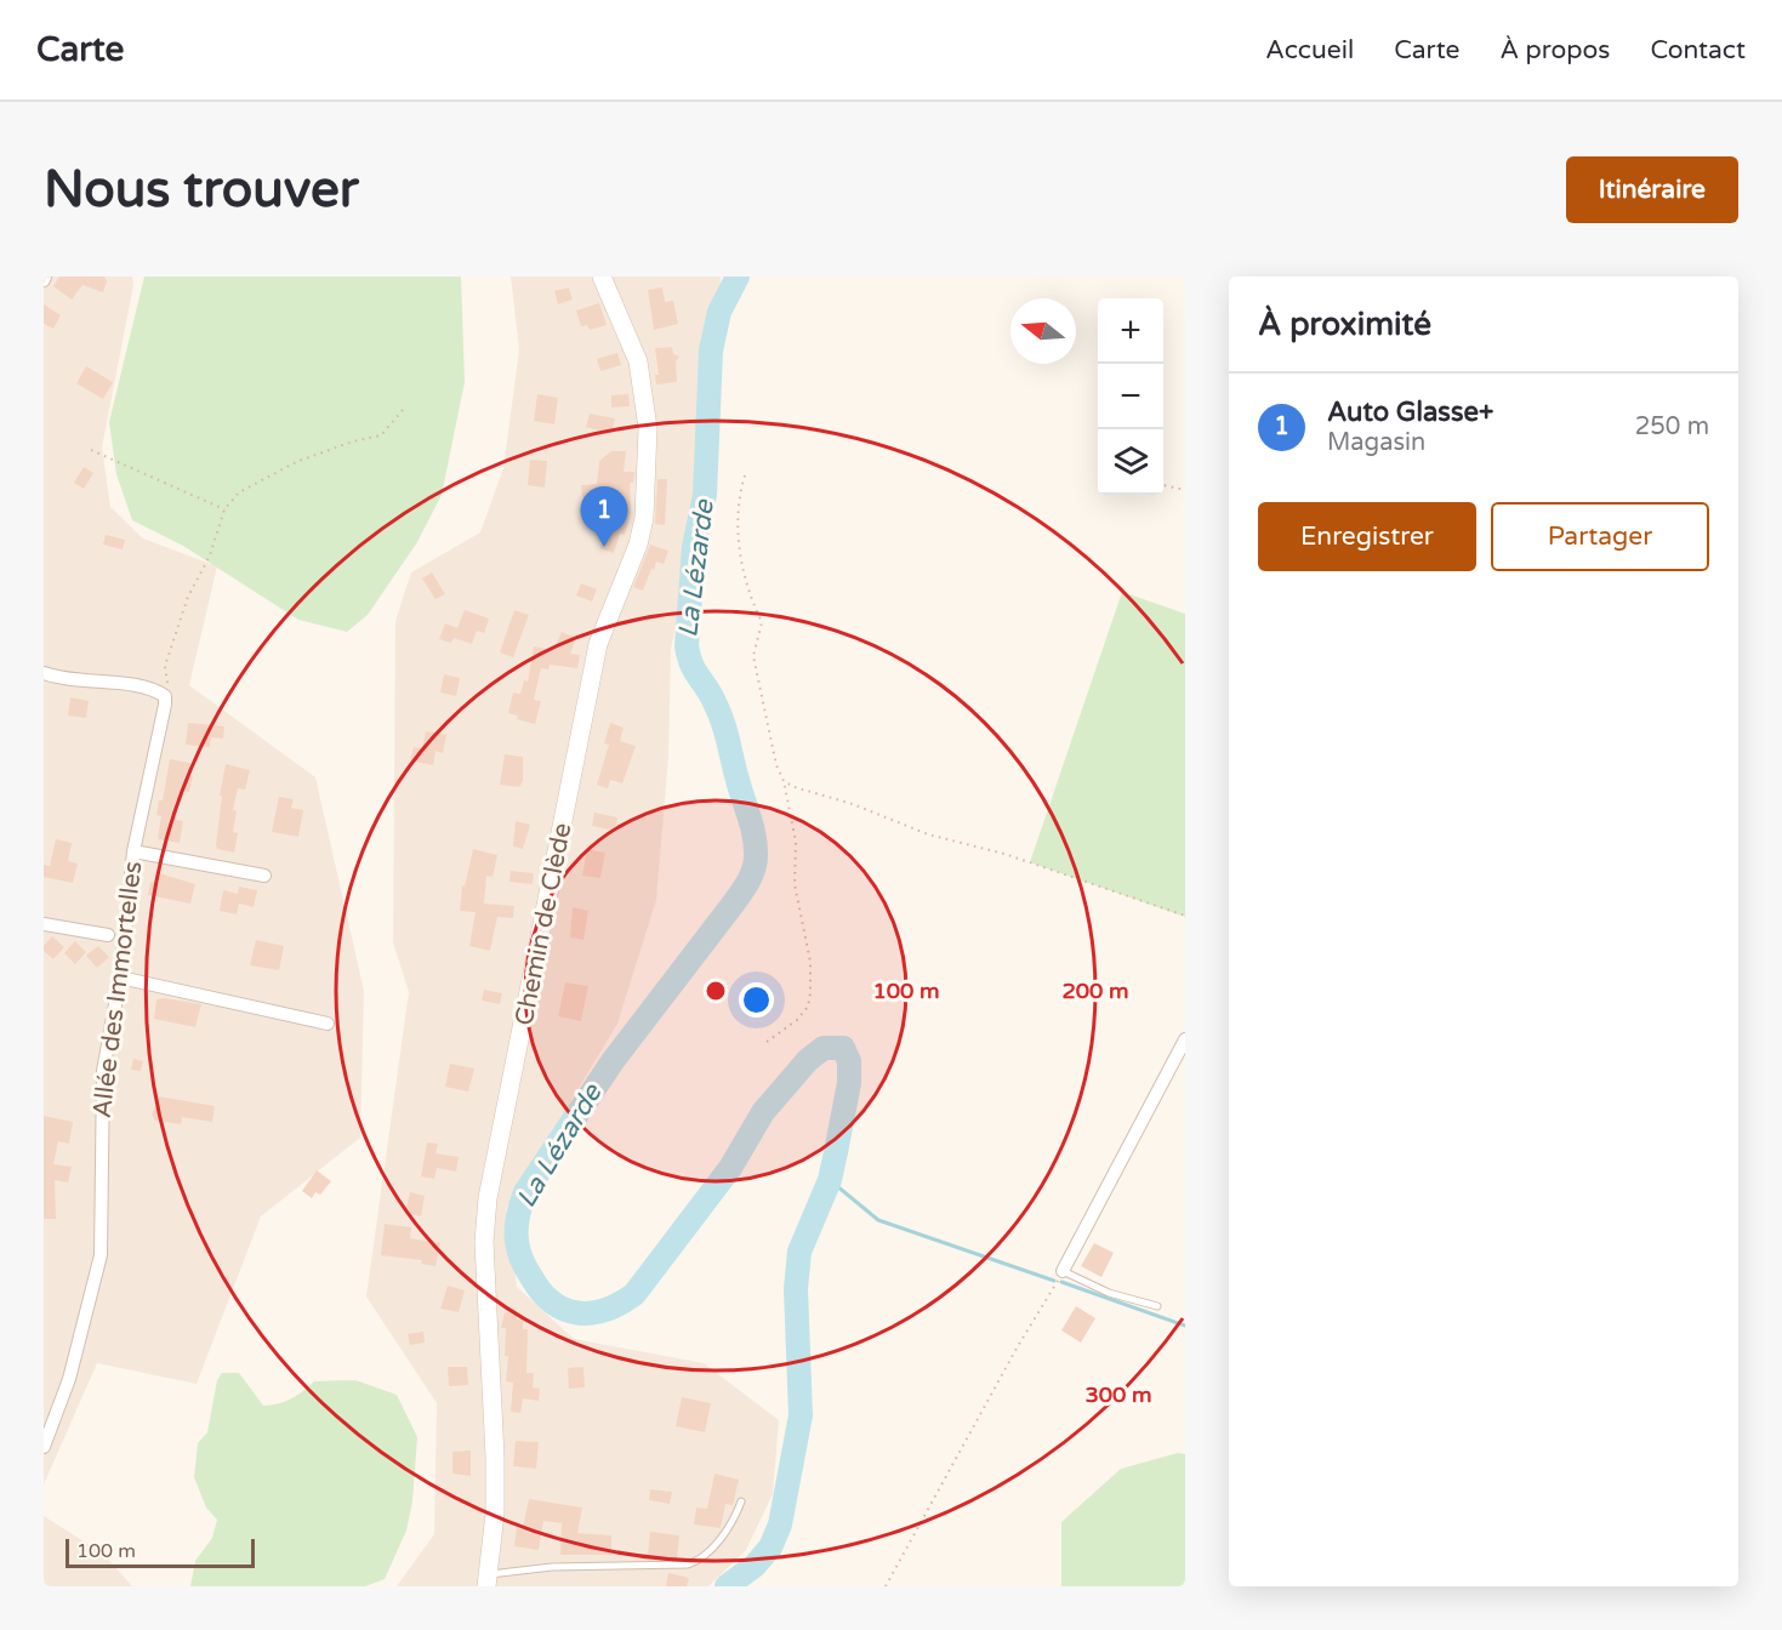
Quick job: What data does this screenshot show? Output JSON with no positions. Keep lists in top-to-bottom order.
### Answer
{
  "streets": {
    "main road": ["Chemin de Clède"],
    "street": ["Allée des Immortelles"]
  },
  "water": ["La Lézarde"],
  "scale_bar": "100 m",
  "north": "left",
  "page": {
    "header": "Carte",
    "nav": [
      "Accueil",
      "Carte",
      "À propos",
      "Contact"
    ],
    "buttons": [
      "Itinéraire",
      ["Enregistrer", "Partager"]
    ],
    "title": "Nous trouver",
    "heading": "À proximité",
    "map_buttons": ["+", "−"],
    "list": [
      {
        "mark": "1",
        "name": "Auto Glasse+",
        "note": "Magasin",
        "value": "250 m"
      }
    ],
    "pins": "1",
    "scale": "100 m"
  },
  "rings": ["100 m", "200 m", "300 m"]
}
